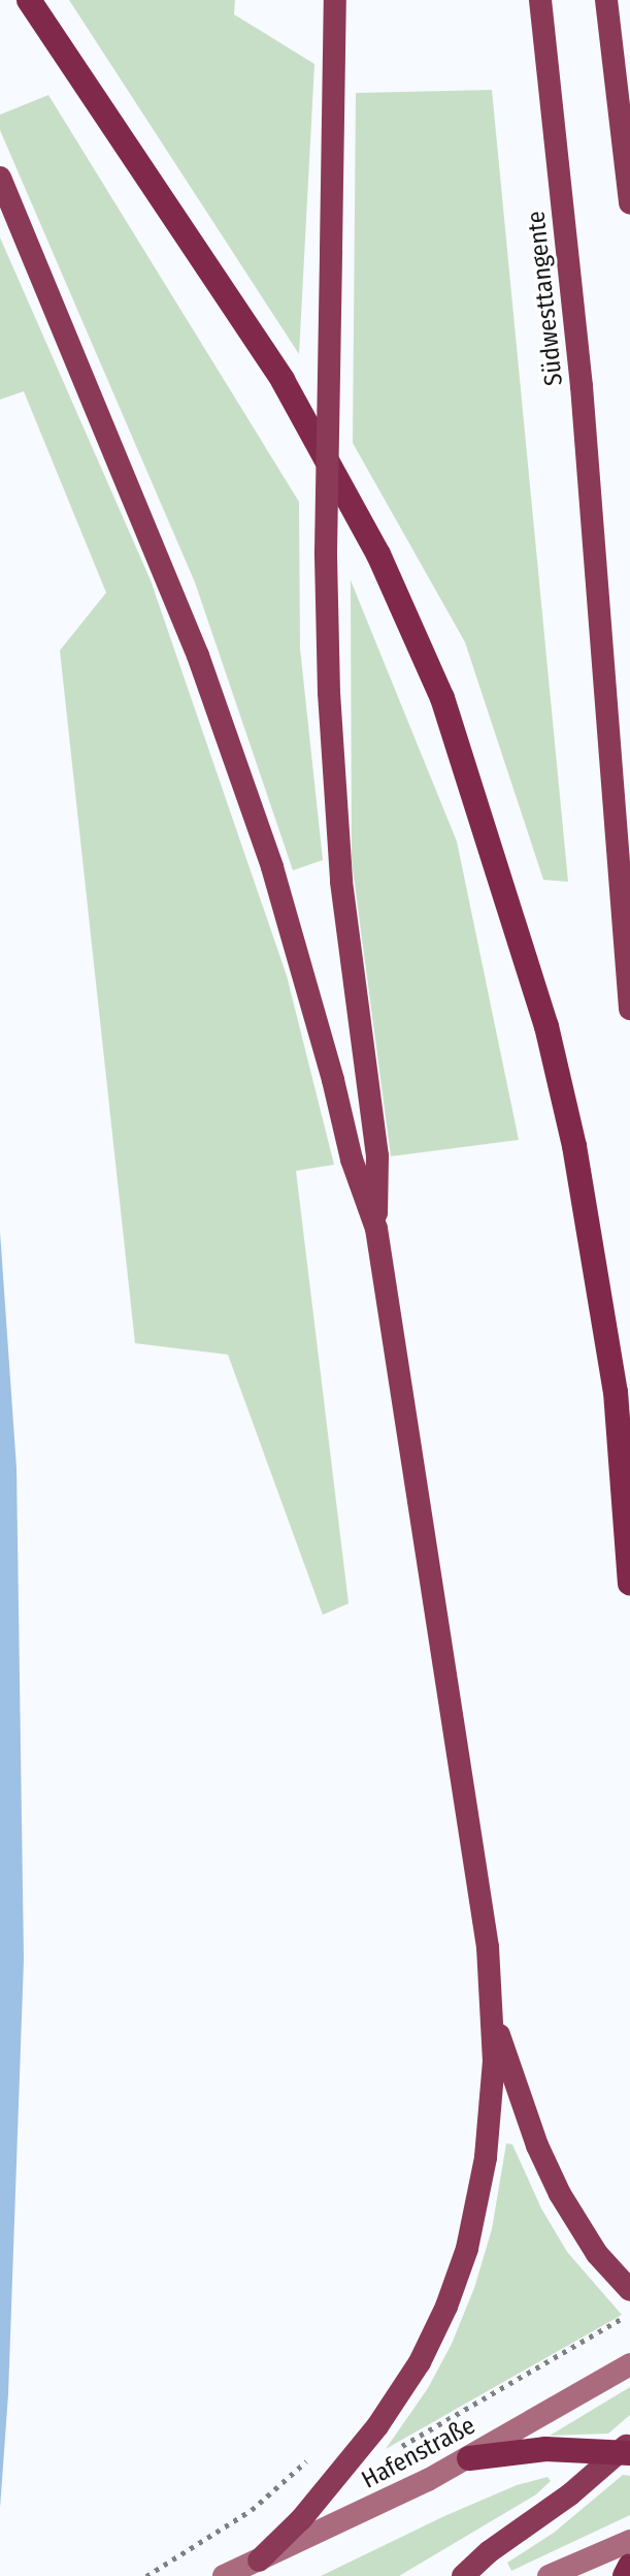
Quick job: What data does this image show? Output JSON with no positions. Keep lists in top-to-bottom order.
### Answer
{
  "streets": {
    "highway": ["Südwesttangente"],
    "main road": ["Hafenstraße"]
  }
}
